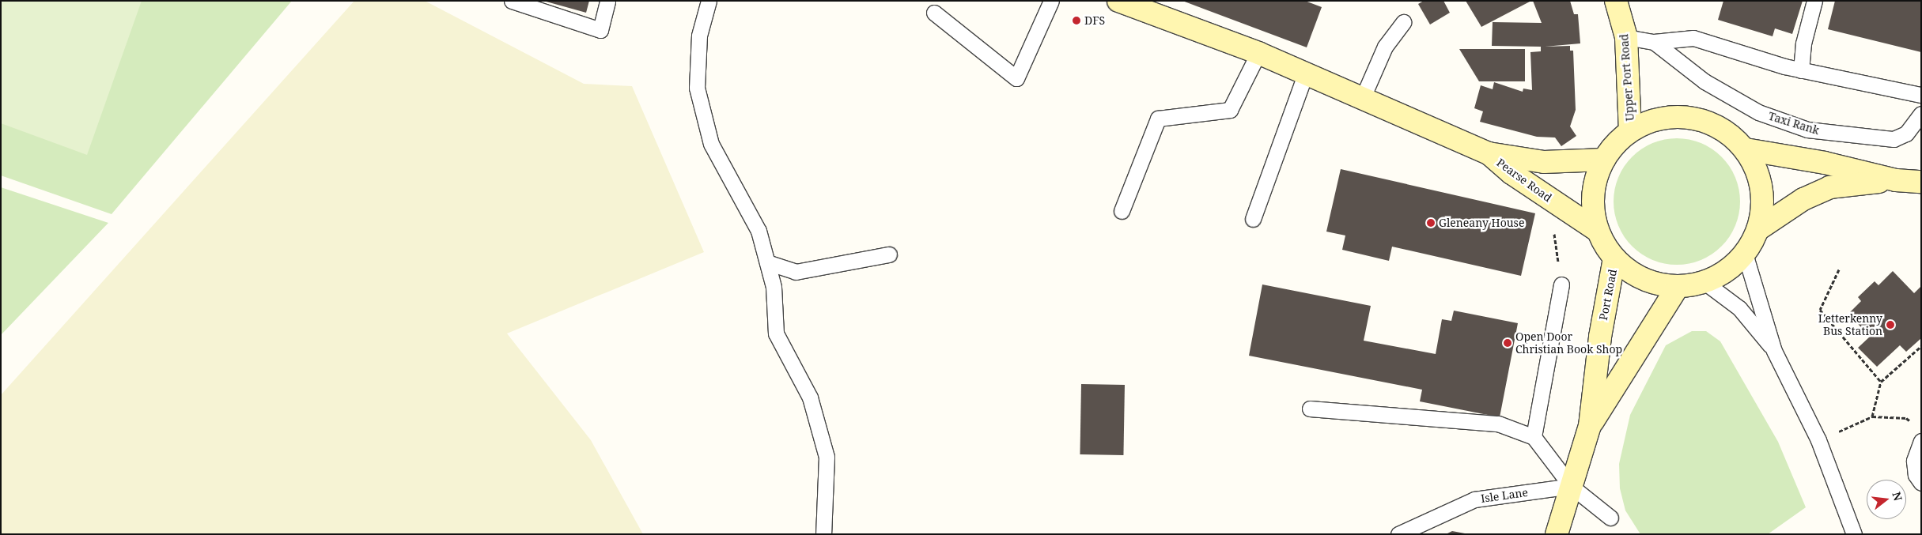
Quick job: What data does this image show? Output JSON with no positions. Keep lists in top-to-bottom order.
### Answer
{
  "streets": {
    "main road": ["Upper Port Road", "Pearse Road", "Port Road"],
    "lane": ["Taxi Rank", "Isle Lane"]
  },
  "crossings": [
    ["Port Road", "Isle Lane"]
  ],
  "places": [
    "DFS",
    "Gleneany House",
    "Letterkenny Bus Station",
    "Open Door Christian Book Shop"
  ],
  "north": "right"
}
